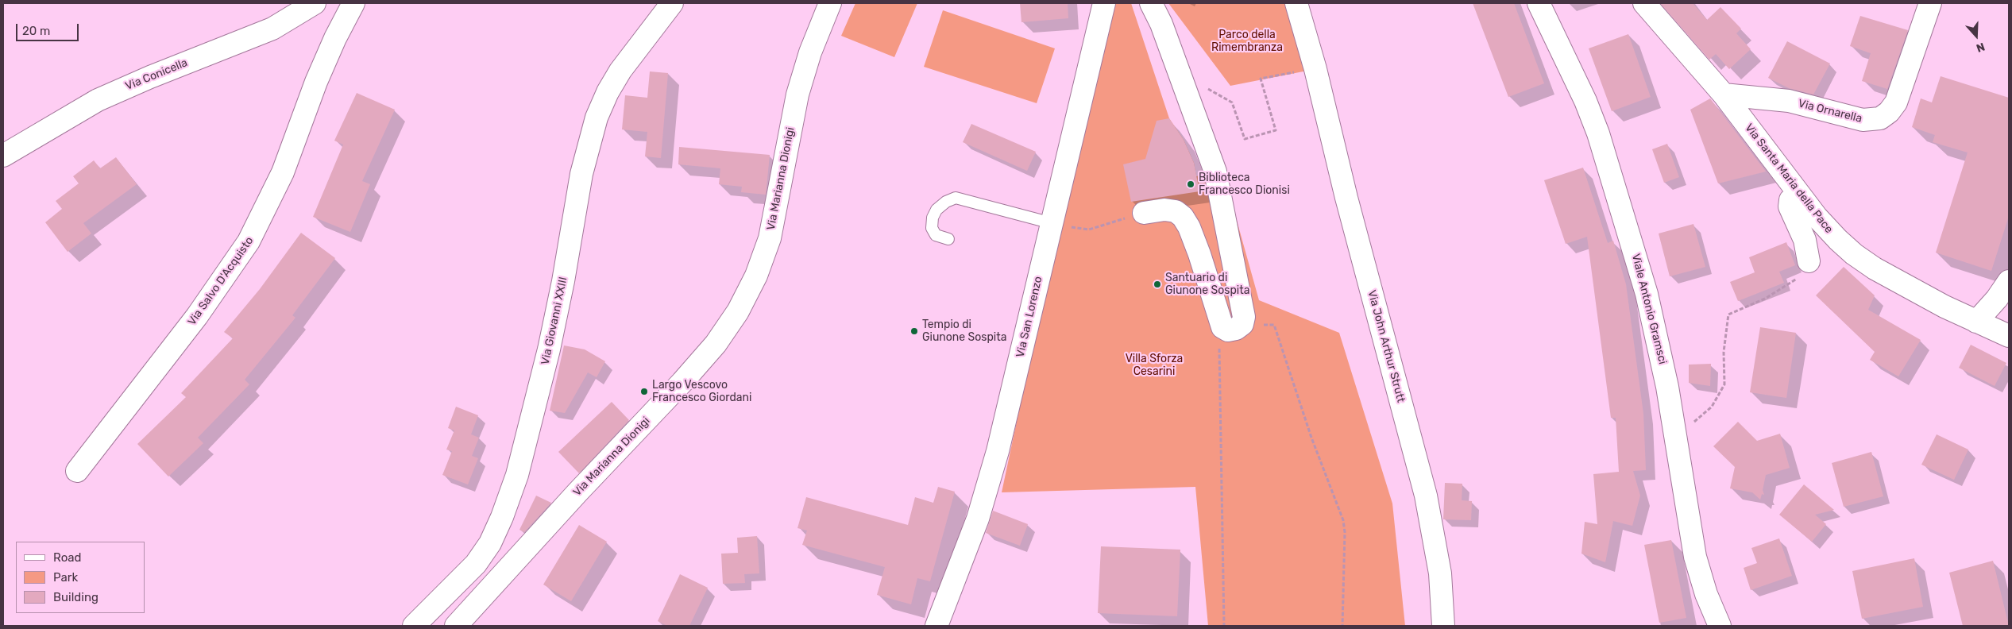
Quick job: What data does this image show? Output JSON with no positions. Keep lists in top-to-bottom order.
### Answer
{
  "streets": {
    "street": [
      "Via Conicella",
      "Via Ornarella",
      "Via Marianna Dionigi",
      "Via Santa Maria della Pace",
      "Via Salvo D'Acquisto",
      "Viale Antonio Gramsci",
      "Via San Lorenzo",
      "Via Giovanni XXIII",
      "Via John Arthur Strutt"
    ]
  },
  "crossings": [
    ["Via Ornarella", "Via Santa Maria della Pace"]
  ],
  "parks": ["Parco della Rimembranza", "Villa Sforza Cesarini"],
  "places": [
    "Biblioteca Francesco Dionisi",
    "Santuario di Giunone Sospita",
    "Tempio di Giunone Sospita",
    "Largo Vescovo Francesco Giordani"
  ],
  "legend": ["Road", "Park", "Building"],
  "scale_bar": "20 m",
  "north": "bottom"
}
